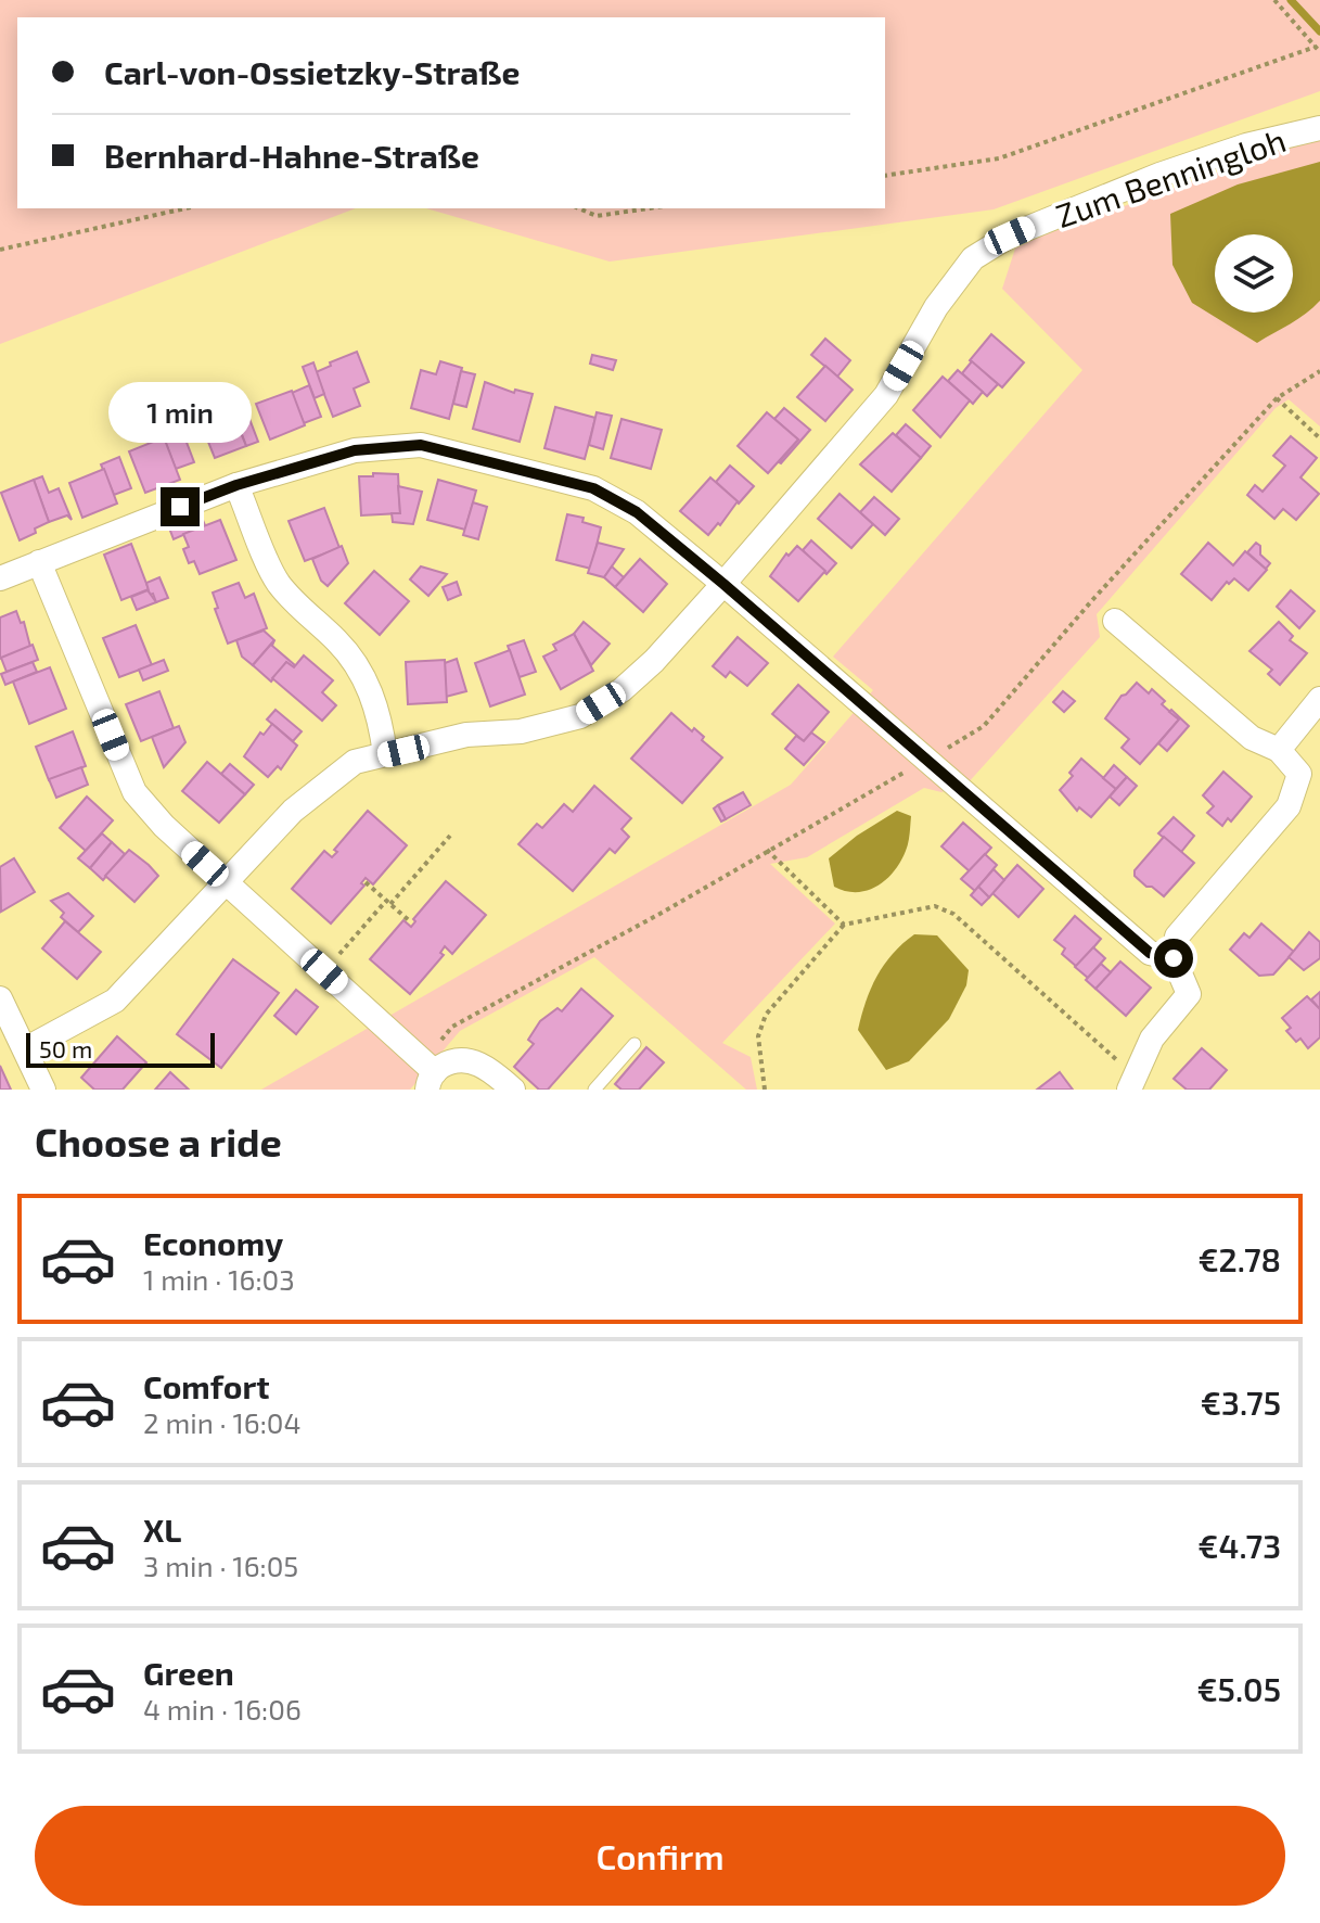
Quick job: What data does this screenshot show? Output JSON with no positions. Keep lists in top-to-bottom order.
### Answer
{
  "streets": {
    "street": ["Zum Benningloh"]
  },
  "scale_bar": "50 m",
  "page": {
    "banner": ["Carl-von-Ossietzky-Straße", "Bernhard-Hahne-Straße"],
    "bubble": "1 min",
    "scale": "50 m",
    "heading": "Choose a ride",
    "list": [
      {
        "name": "Economy",
        "note": "1 min · 16:03",
        "value": "€2.78"
      },
      {
        "name": "Comfort",
        "note": "2 min · 16:04",
        "value": "€3.75"
      },
      {
        "name": "XL",
        "note": "3 min · 16:05",
        "value": "€4.73"
      },
      {
        "name": "Green",
        "note": "4 min · 16:06",
        "value": "€5.05"
      }
    ],
    "buttons": "Confirm"
  }
}
